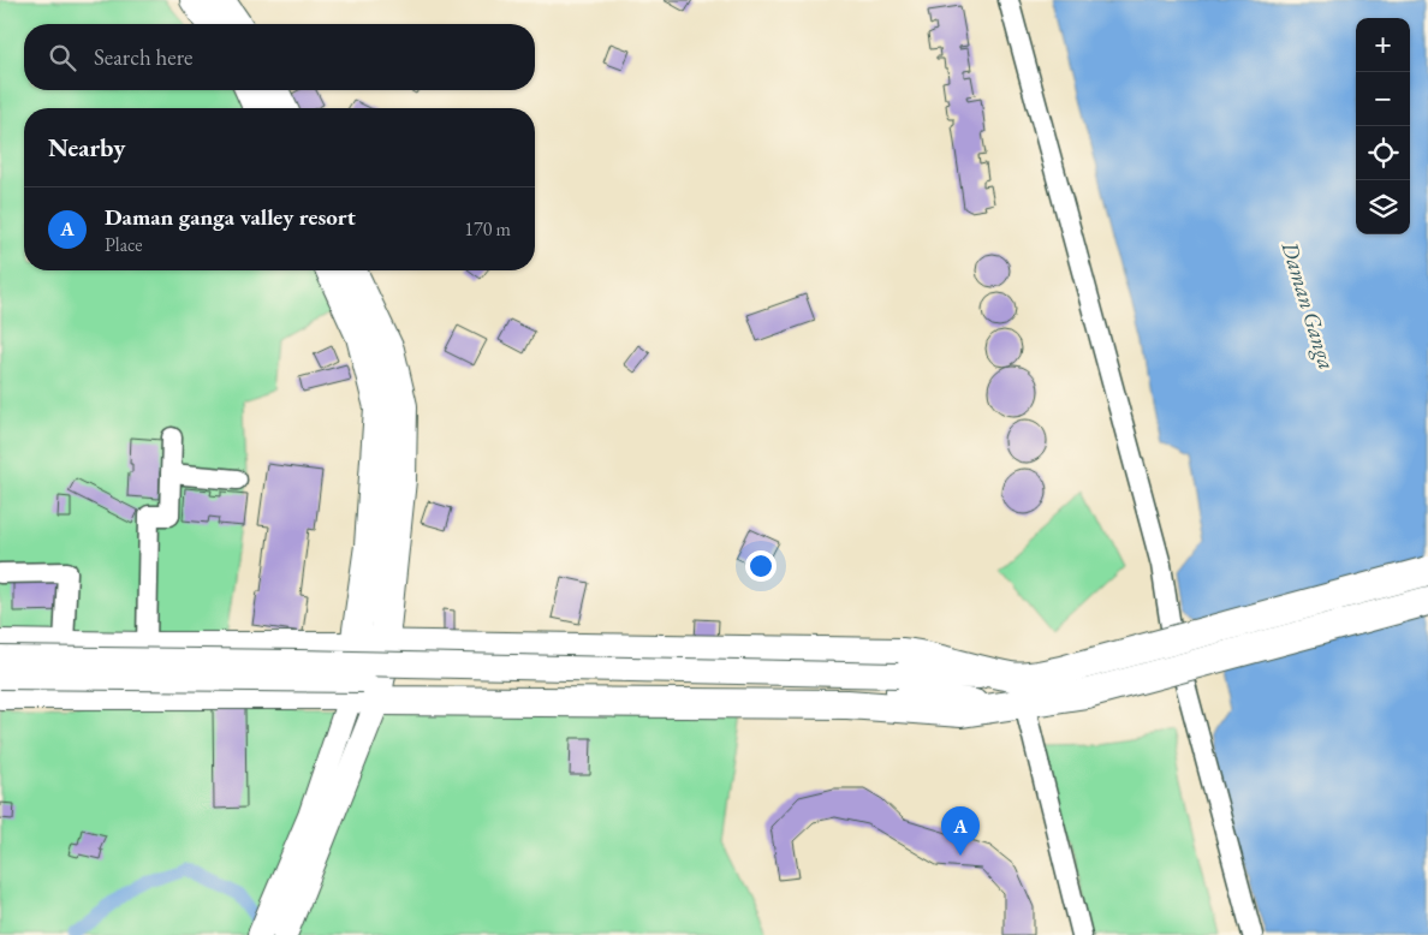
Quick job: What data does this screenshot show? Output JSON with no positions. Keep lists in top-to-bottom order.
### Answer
{
  "water": ["Daman Ganga"],
  "page": {
    "map_buttons": ["+", "−"],
    "search": "Search here",
    "heading": "Nearby",
    "list": [
      {
        "mark": "A",
        "name": "Daman ganga valley resort",
        "note": "Place",
        "value": "170 m"
      }
    ],
    "pins": "A"
  }
}
